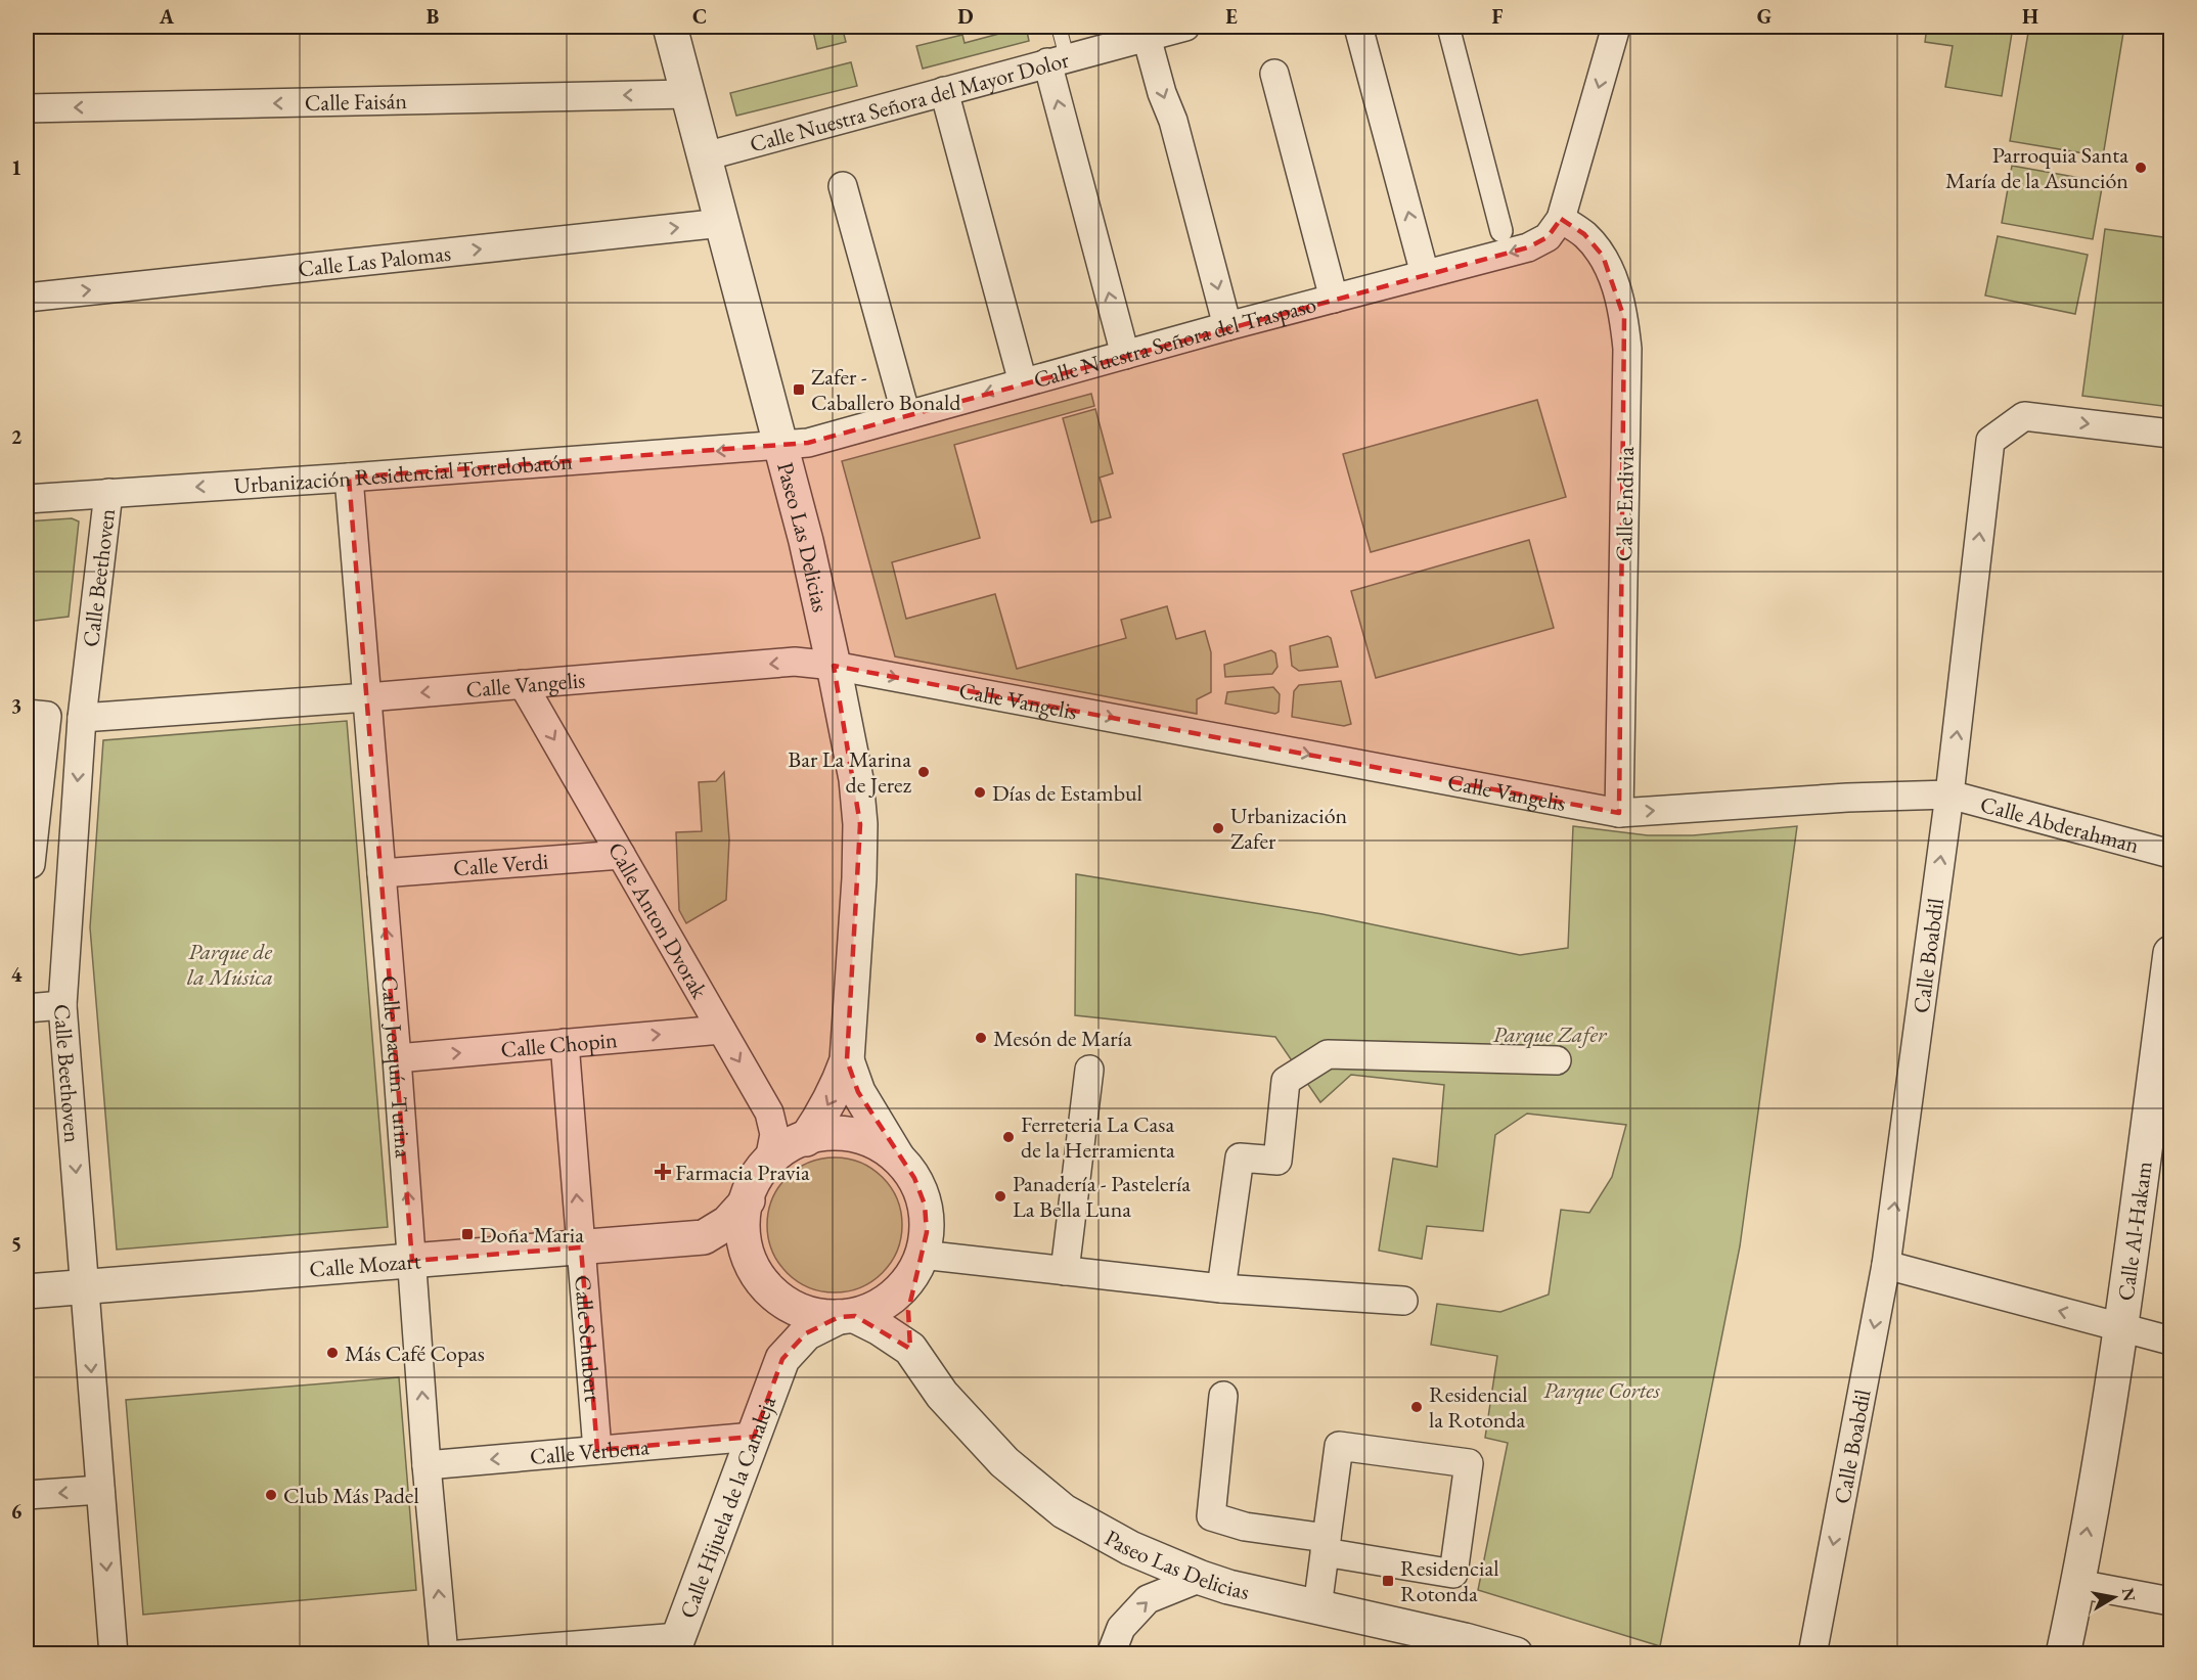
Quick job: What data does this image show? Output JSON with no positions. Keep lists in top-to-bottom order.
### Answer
{
  "streets": {
    "street": [
      "Calle Nuestra Señora del Mayor Dolor",
      "Calle Faisán",
      "Calle Las Palomas",
      "Calle Nuestra Señora del Traspaso",
      "Urbanización Residencial Torrelobatón",
      "Calle Endivia",
      "Paseo Las Delicias",
      "Calle Beethoven",
      "Calle Vangelis",
      "Calle Abderahman",
      "Calle Verdi",
      "Calle Anton Dvorak",
      "Calle Boabdil",
      "Calle Chopin",
      "Calle Joaquín Turina",
      "Calle Al-Hakam",
      "Calle Mozart",
      "Calle Schubert",
      "Calle Verbena",
      "Calle Hijuela de la Canaleja"
    ]
  },
  "crossings": [
    ["Calle Nuestra Señora del Mayor Dolor", "Paseo Las Delicias"],
    ["Calle Faisán", "Paseo Las Delicias"],
    ["Calle Las Palomas", "Paseo Las Delicias"],
    ["Calle Nuestra Señora del Traspaso", "Urbanización Residencial Torrelobatón"],
    ["Calle Nuestra Señora del Traspaso", "Calle Endivia"],
    ["Calle Nuestra Señora del Traspaso", "Paseo Las Delicias"],
    ["Urbanización Residencial Torrelobatón", "Paseo Las Delicias"],
    ["Urbanización Residencial Torrelobatón", "Calle Beethoven"],
    ["Urbanización Residencial Torrelobatón", "Calle Joaquín Turina"],
    ["Calle Endivia", "Calle Vangelis"],
    ["Paseo Las Delicias", "Calle Vangelis"],
    ["Paseo Las Delicias", "Calle Anton Dvorak"],
    ["Paseo Las Delicias", "Calle Mozart"],
    ["Paseo Las Delicias", "Calle Hijuela de la Canaleja"],
    ["Calle Beethoven", "Calle Vangelis"],
    ["Calle Beethoven", "Calle Mozart"],
    ["Calle Vangelis", "Calle Abderahman"],
    ["Calle Vangelis", "Calle Anton Dvorak"],
    ["Calle Vangelis", "Calle Boabdil"],
    ["Calle Vangelis", "Calle Joaquín Turina"],
    ["Calle Abderahman", "Calle Boabdil"],
    ["Calle Verdi", "Calle Anton Dvorak"],
    ["Calle Verdi", "Calle Joaquín Turina"],
    ["Calle Anton Dvorak", "Calle Chopin"],
    ["Calle Anton Dvorak", "Calle Mozart"],
    ["Calle Anton Dvorak", "Calle Hijuela de la Canaleja"],
    ["Calle Chopin", "Calle Joaquín Turina"],
    ["Calle Chopin", "Calle Schubert"],
    ["Calle Joaquín Turina", "Calle Mozart"],
    ["Calle Joaquín Turina", "Calle Verbena"],
    ["Calle Mozart", "Calle Schubert"],
    ["Calle Mozart", "Calle Hijuela de la Canaleja"],
    ["Calle Schubert", "Calle Verbena"],
    ["Calle Verbena", "Calle Hijuela de la Canaleja"]
  ],
  "one_way": [
    "Calle Faisán",
    "Calle Las Palomas",
    "Urbanización Residencial Torrelobatón",
    "Calle Beethoven",
    "Calle Anton Dvorak",
    "Calle Chopin",
    "Calle Joaquín Turina",
    "Calle Al-Hakam",
    "Calle Schubert"
  ],
  "parks": ["Parque de la Música", "Parque Zafer", "Parque Cortes"],
  "places": {
    "other": [
      "Parroquia Santa María de la Asunción",
      "Bar La Marina de Jerez",
      "Días de Estambul",
      "Urbanización Zafer",
      "Mesón de María",
      "Ferreteria La Casa de la Herramienta",
      "Panadería - Pastelería La Bella Luna",
      "Más Café Copas",
      "Residencial la Rotonda",
      "Club Más Padel"
    ],
    "transit": ["Zafer - Caballero Bonald", "Doña Maria", "Residencial Rotonda"],
    "health": ["Farmacia Pravia"]
  },
  "north": "right",
  "grid": {
    "columns": [
      "A",
      "B",
      "C",
      "D",
      "E",
      "F",
      "G",
      "H"
    ],
    "rows": [
      "1",
      "2",
      "3",
      "4",
      "5",
      "6"
    ]
  }
}
